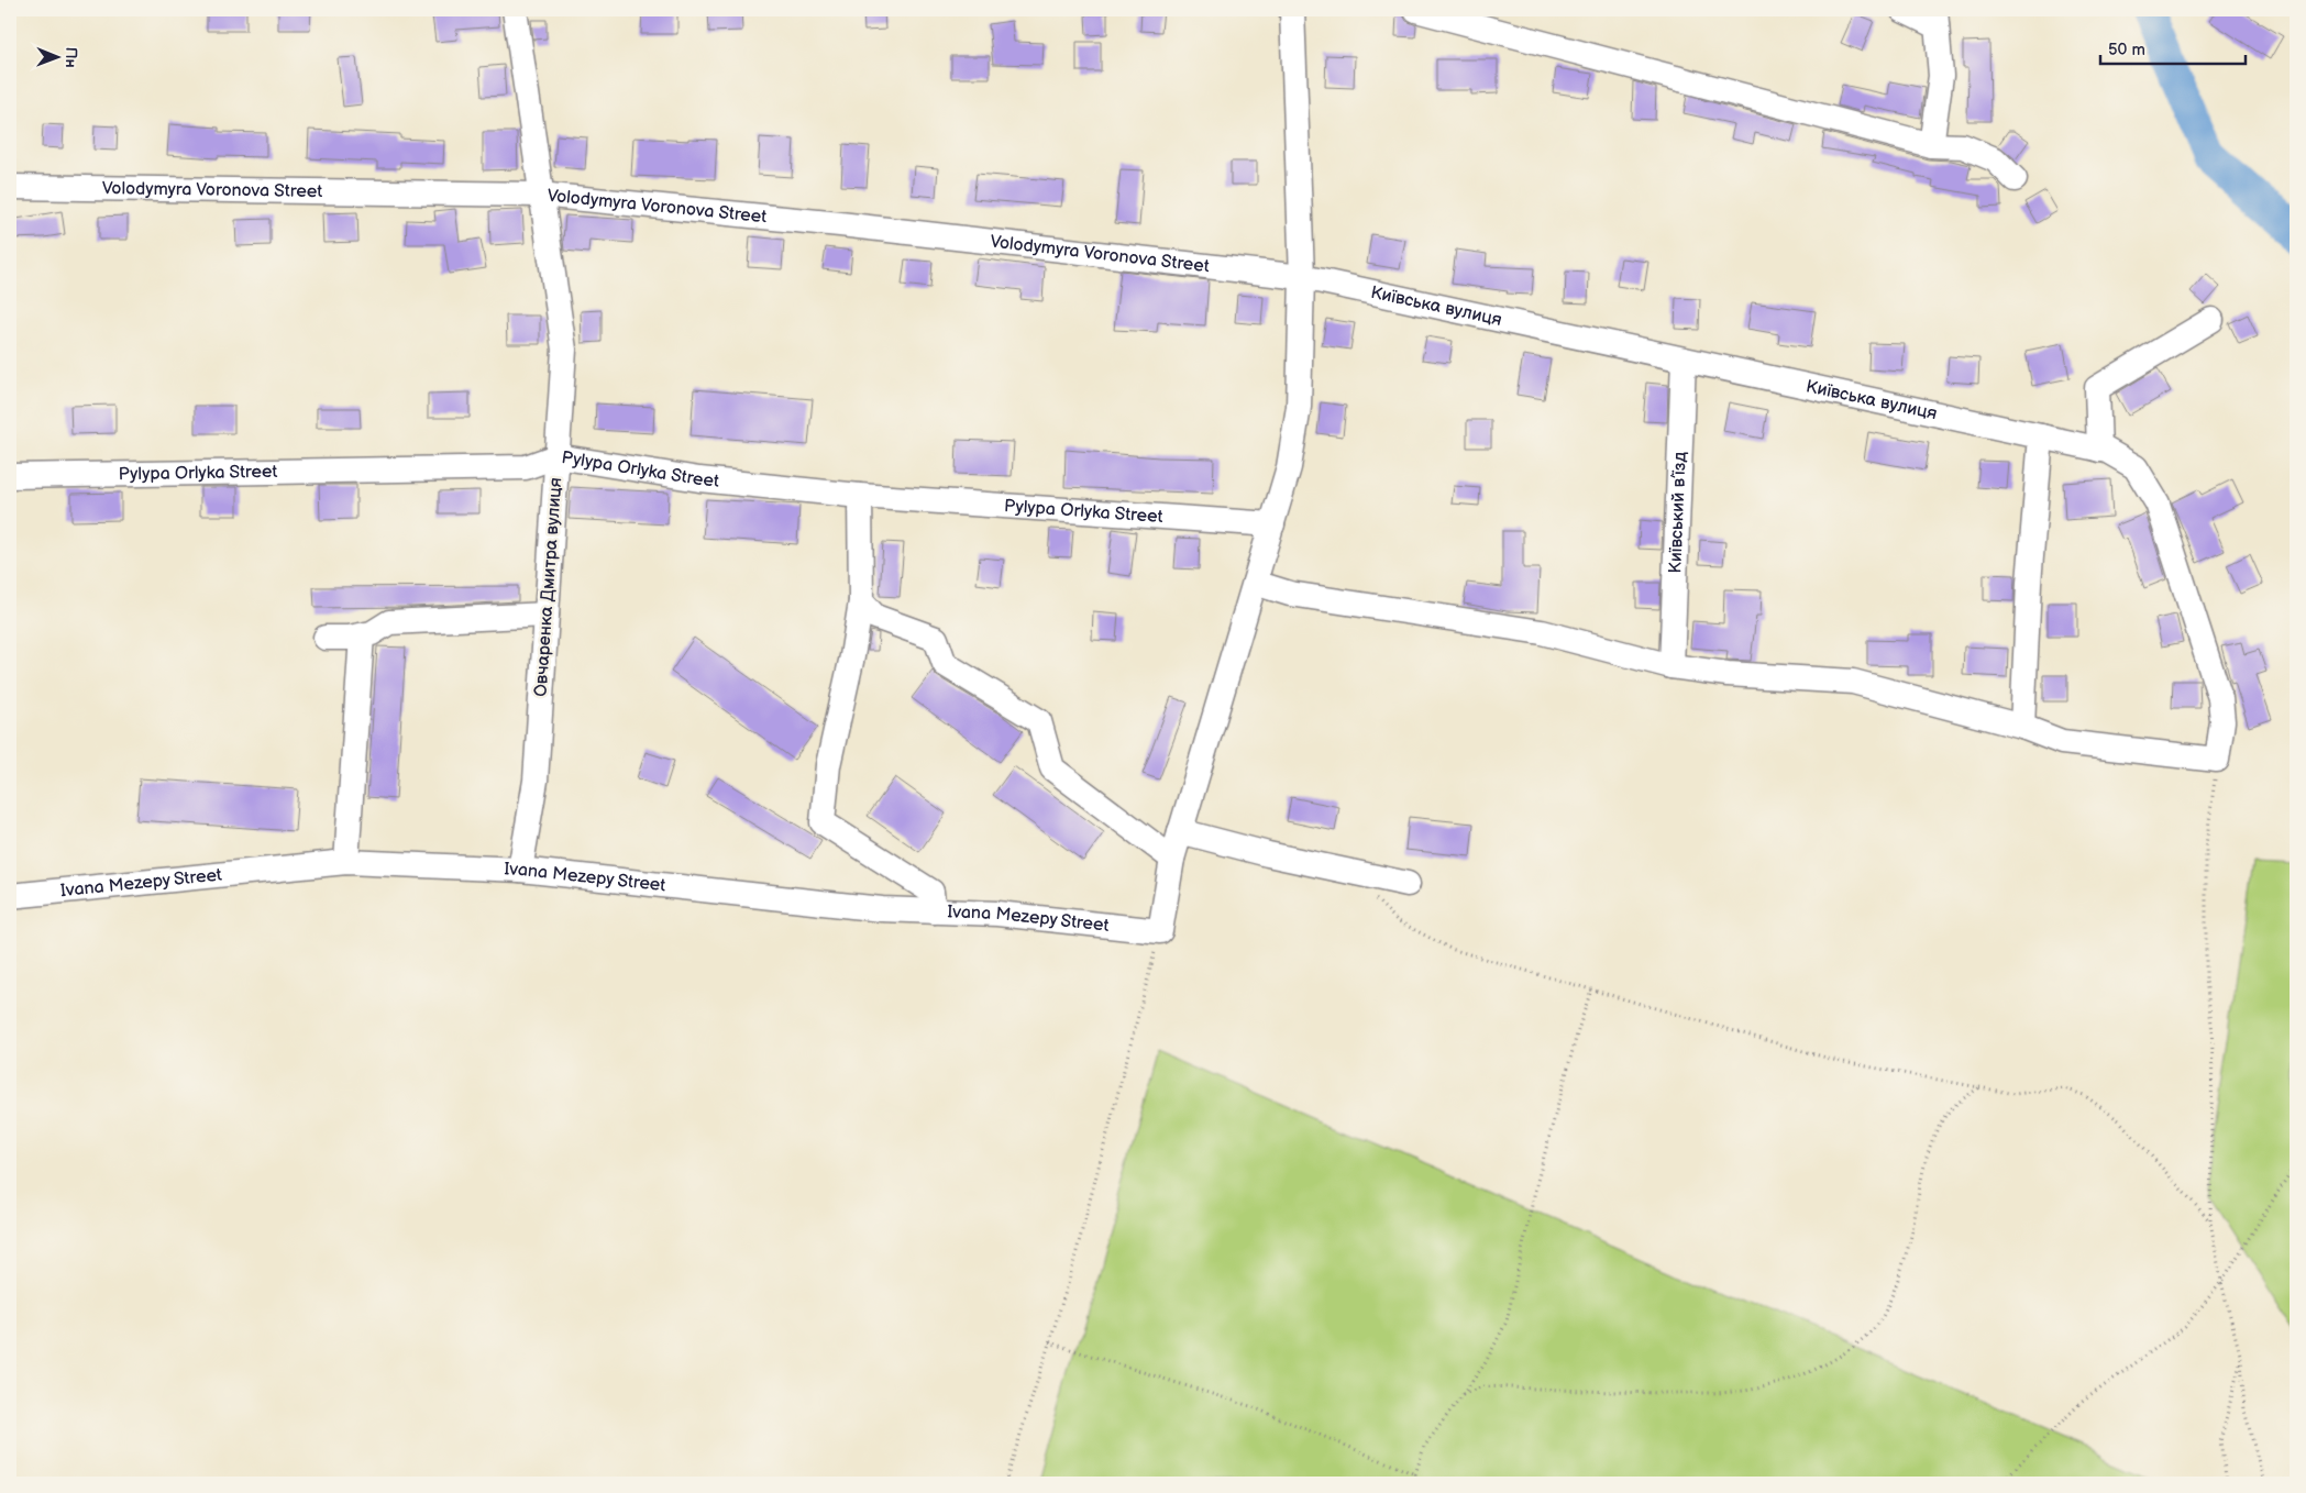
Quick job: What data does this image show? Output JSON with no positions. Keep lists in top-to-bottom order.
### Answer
{
  "streets": {
    "street": [
      "Volodymyra Voronova Street",
      "Київська вулиця",
      "Pylypa Orlyka Street",
      "Київський в’їзд",
      "Овчаренка Дмитра вулиця",
      "Ivana Mezepy Street"
    ]
  },
  "crossings": [
    ["Volodymyra Voronova Street", "Київська вулиця"],
    ["Volodymyra Voronova Street", "Овчаренка Дмитра вулиця"],
    ["Київська вулиця", "Київський в’їзд"],
    ["Pylypa Orlyka Street", "Овчаренка Дмитра вулиця"],
    ["Овчаренка Дмитра вулиця", "Ivana Mezepy Street"]
  ],
  "scale_bar": "50 m",
  "north": "right"
}
